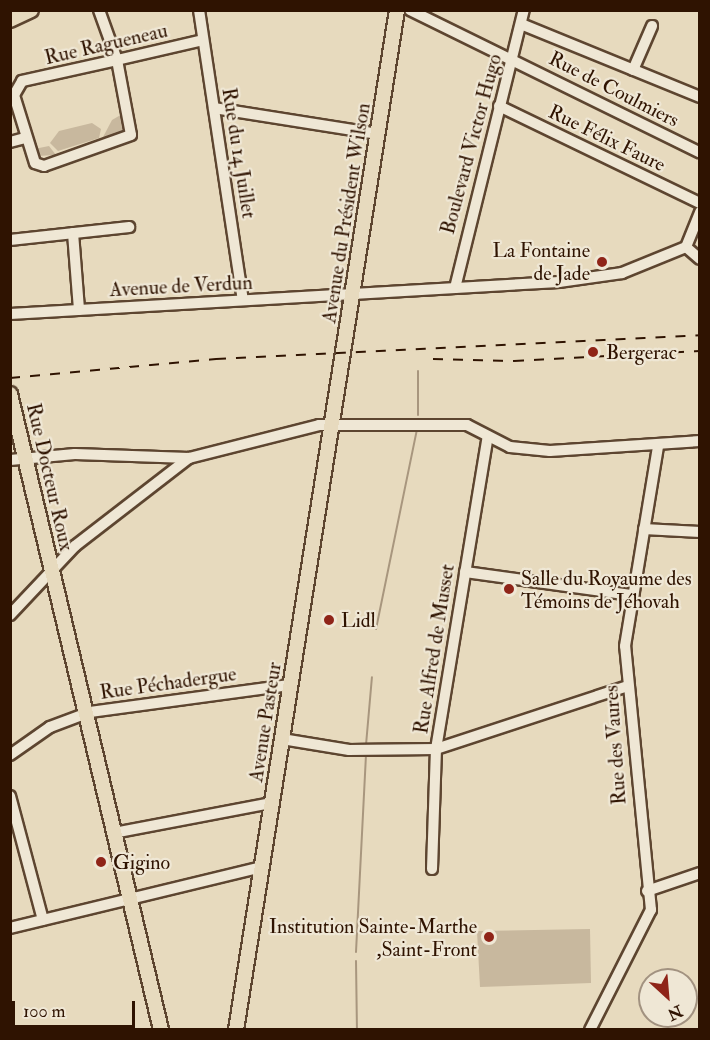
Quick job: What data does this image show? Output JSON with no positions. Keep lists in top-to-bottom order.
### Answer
{
  "streets": {
    "main road": ["Avenue du Président Wilson", "Rue Docteur Roux", "Avenue Pasteur"],
    "street": [
      "Rue Ragueneau",
      "Rue de Coulmiers",
      "Rue Félix Faure",
      "Boulevard Victor Hugo",
      "Rue du 14 Juillet",
      "Avenue de Verdun",
      "Rue Alfred de Musset",
      "Rue Péchadergue",
      "Rue des Vaures"
    ]
  },
  "crossings": [
    ["Rue Ragueneau", "Rue du 14 Juillet"],
    ["Rue de Coulmiers", "Boulevard Victor Hugo"],
    ["Rue Félix Faure", "Boulevard Victor Hugo"],
    ["Boulevard Victor Hugo", "Avenue de Verdun"],
    ["Rue du 14 Juillet", "Avenue de Verdun"],
    ["Avenue du Président Wilson", "Avenue de Verdun"],
    ["Avenue du Président Wilson", "Avenue Pasteur"],
    ["Rue Docteur Roux", "Rue Péchadergue"],
    ["Rue Péchadergue", "Avenue Pasteur"]
  ],
  "places": [
    "La Fontaine de Jade",
    "Bergerac",
    "Salle du Royaume des Témoins de Jéhovah",
    "Lidl",
    "Gigino",
    "Institution Sainte-Marthe ,Saint-Front"
  ],
  "scale_bar": "100 m",
  "north": "bottom right"
}
